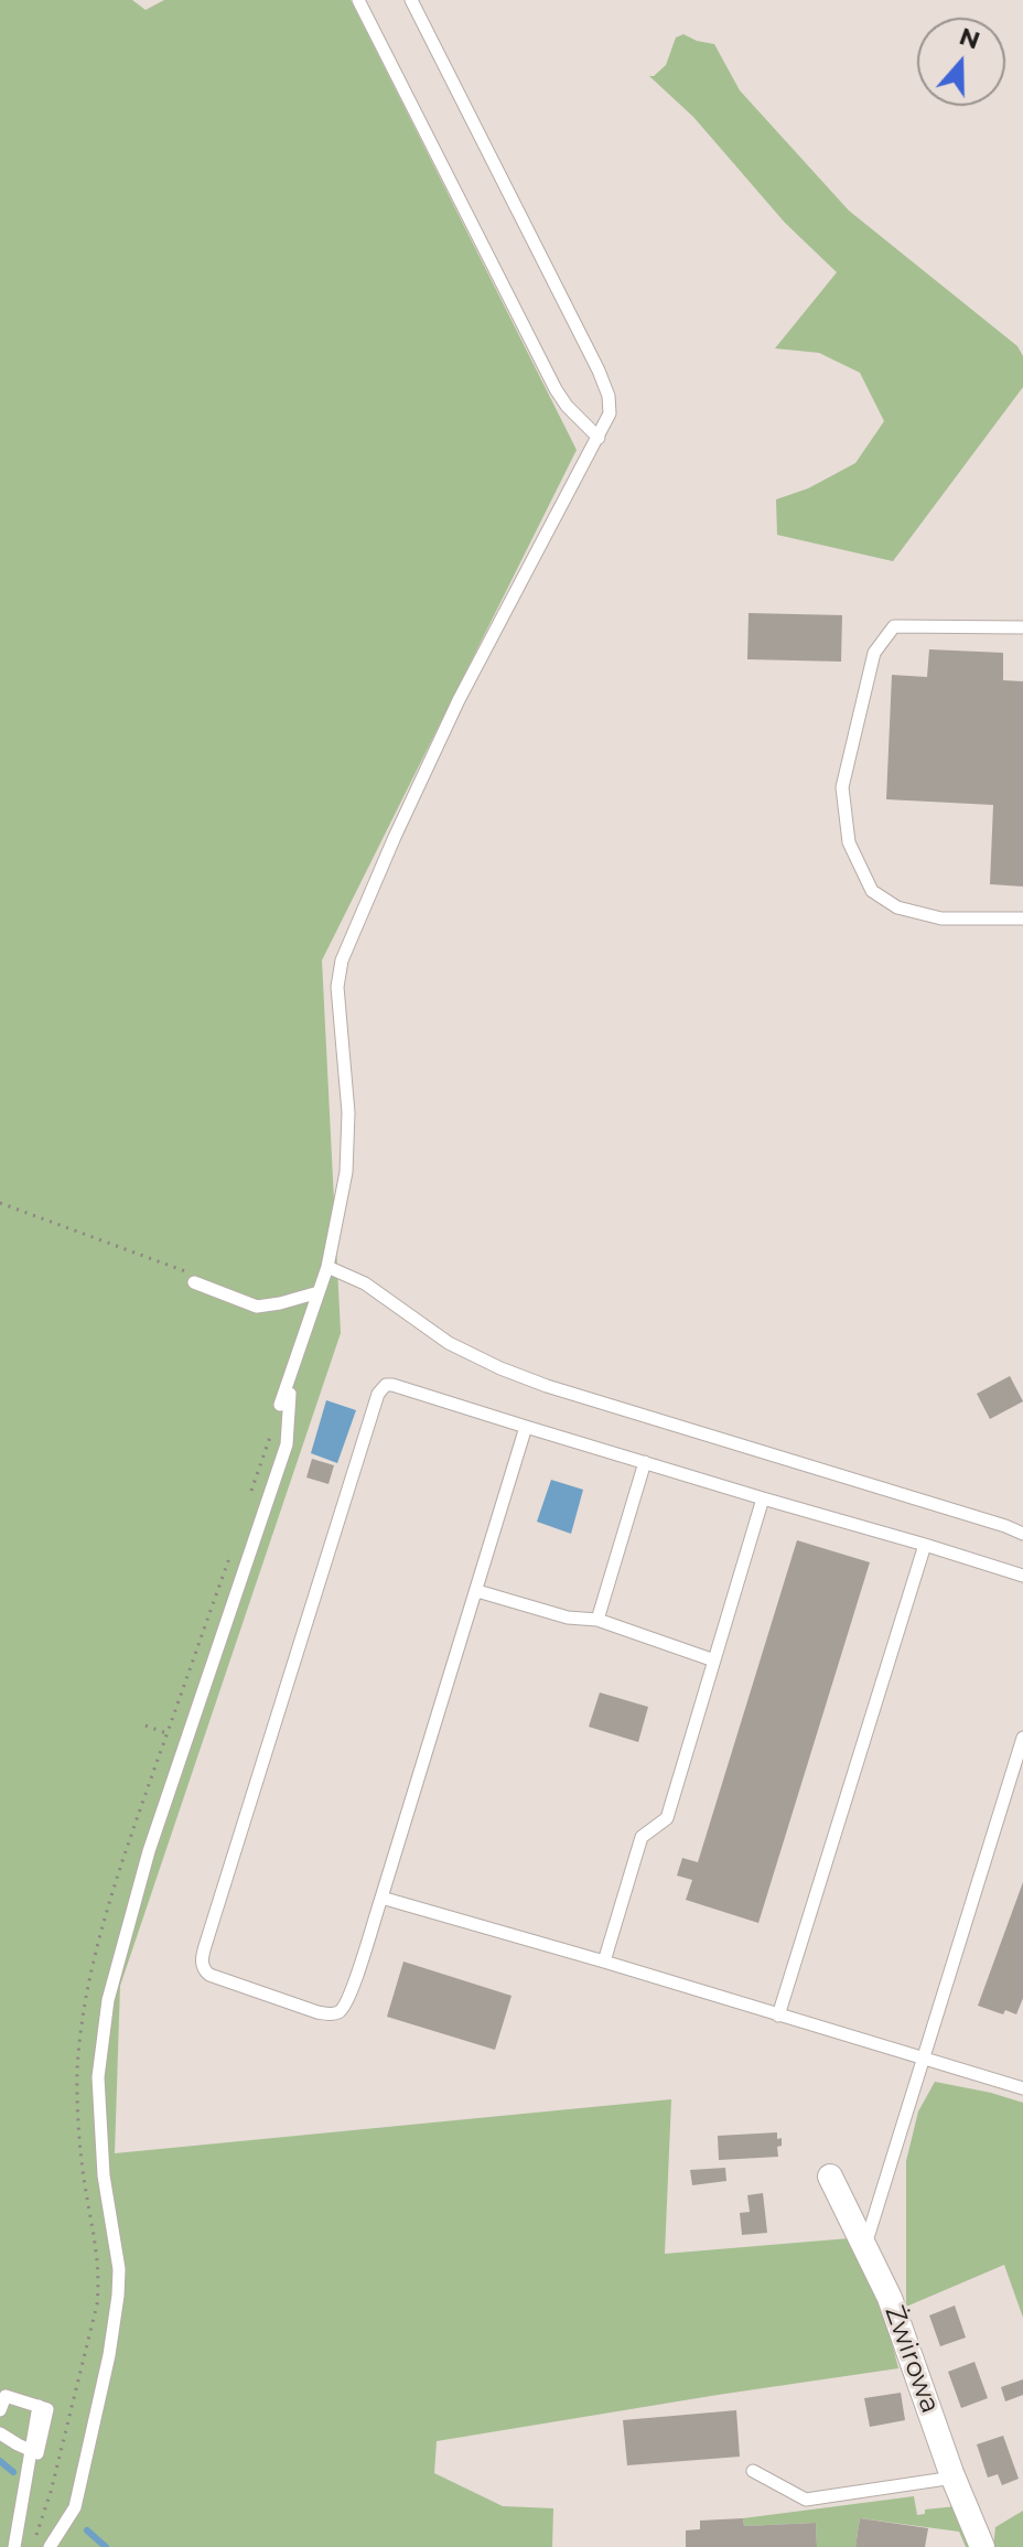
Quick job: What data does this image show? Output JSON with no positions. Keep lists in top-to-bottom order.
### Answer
{
  "streets": {
    "street": ["Żwirowa"]
  },
  "north": "top"
}
